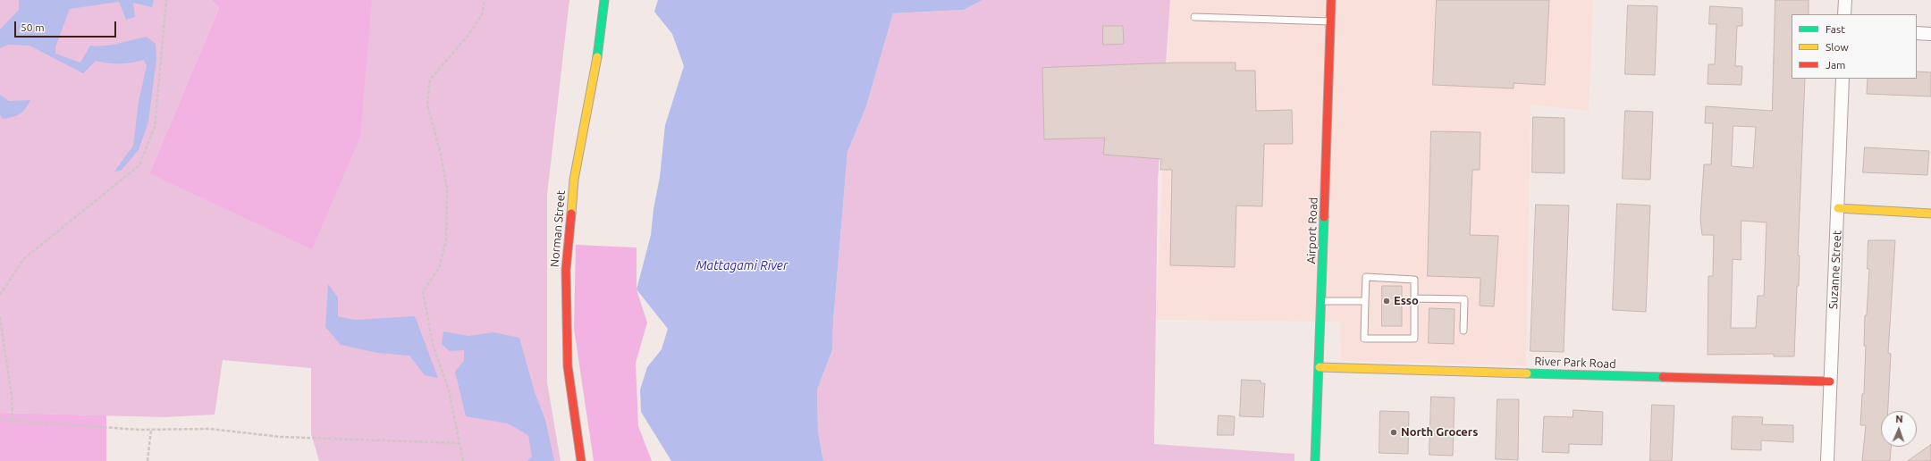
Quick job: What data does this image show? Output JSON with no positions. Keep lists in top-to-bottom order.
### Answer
{
  "streets": {
    "street": [
      "Norman Street",
      "Airport Road",
      "Suzanne Street",
      "River Park Road"
    ]
  },
  "crossings": [
    ["Airport Road", "River Park Road"],
    ["Suzanne Street", "River Park Road"]
  ],
  "water": ["Mattagami River"],
  "places": ["Esso", "North Grocers"],
  "legend": ["Fast", "Slow", "Jam"],
  "scale_bar": "50 m",
  "north": "top"
}
